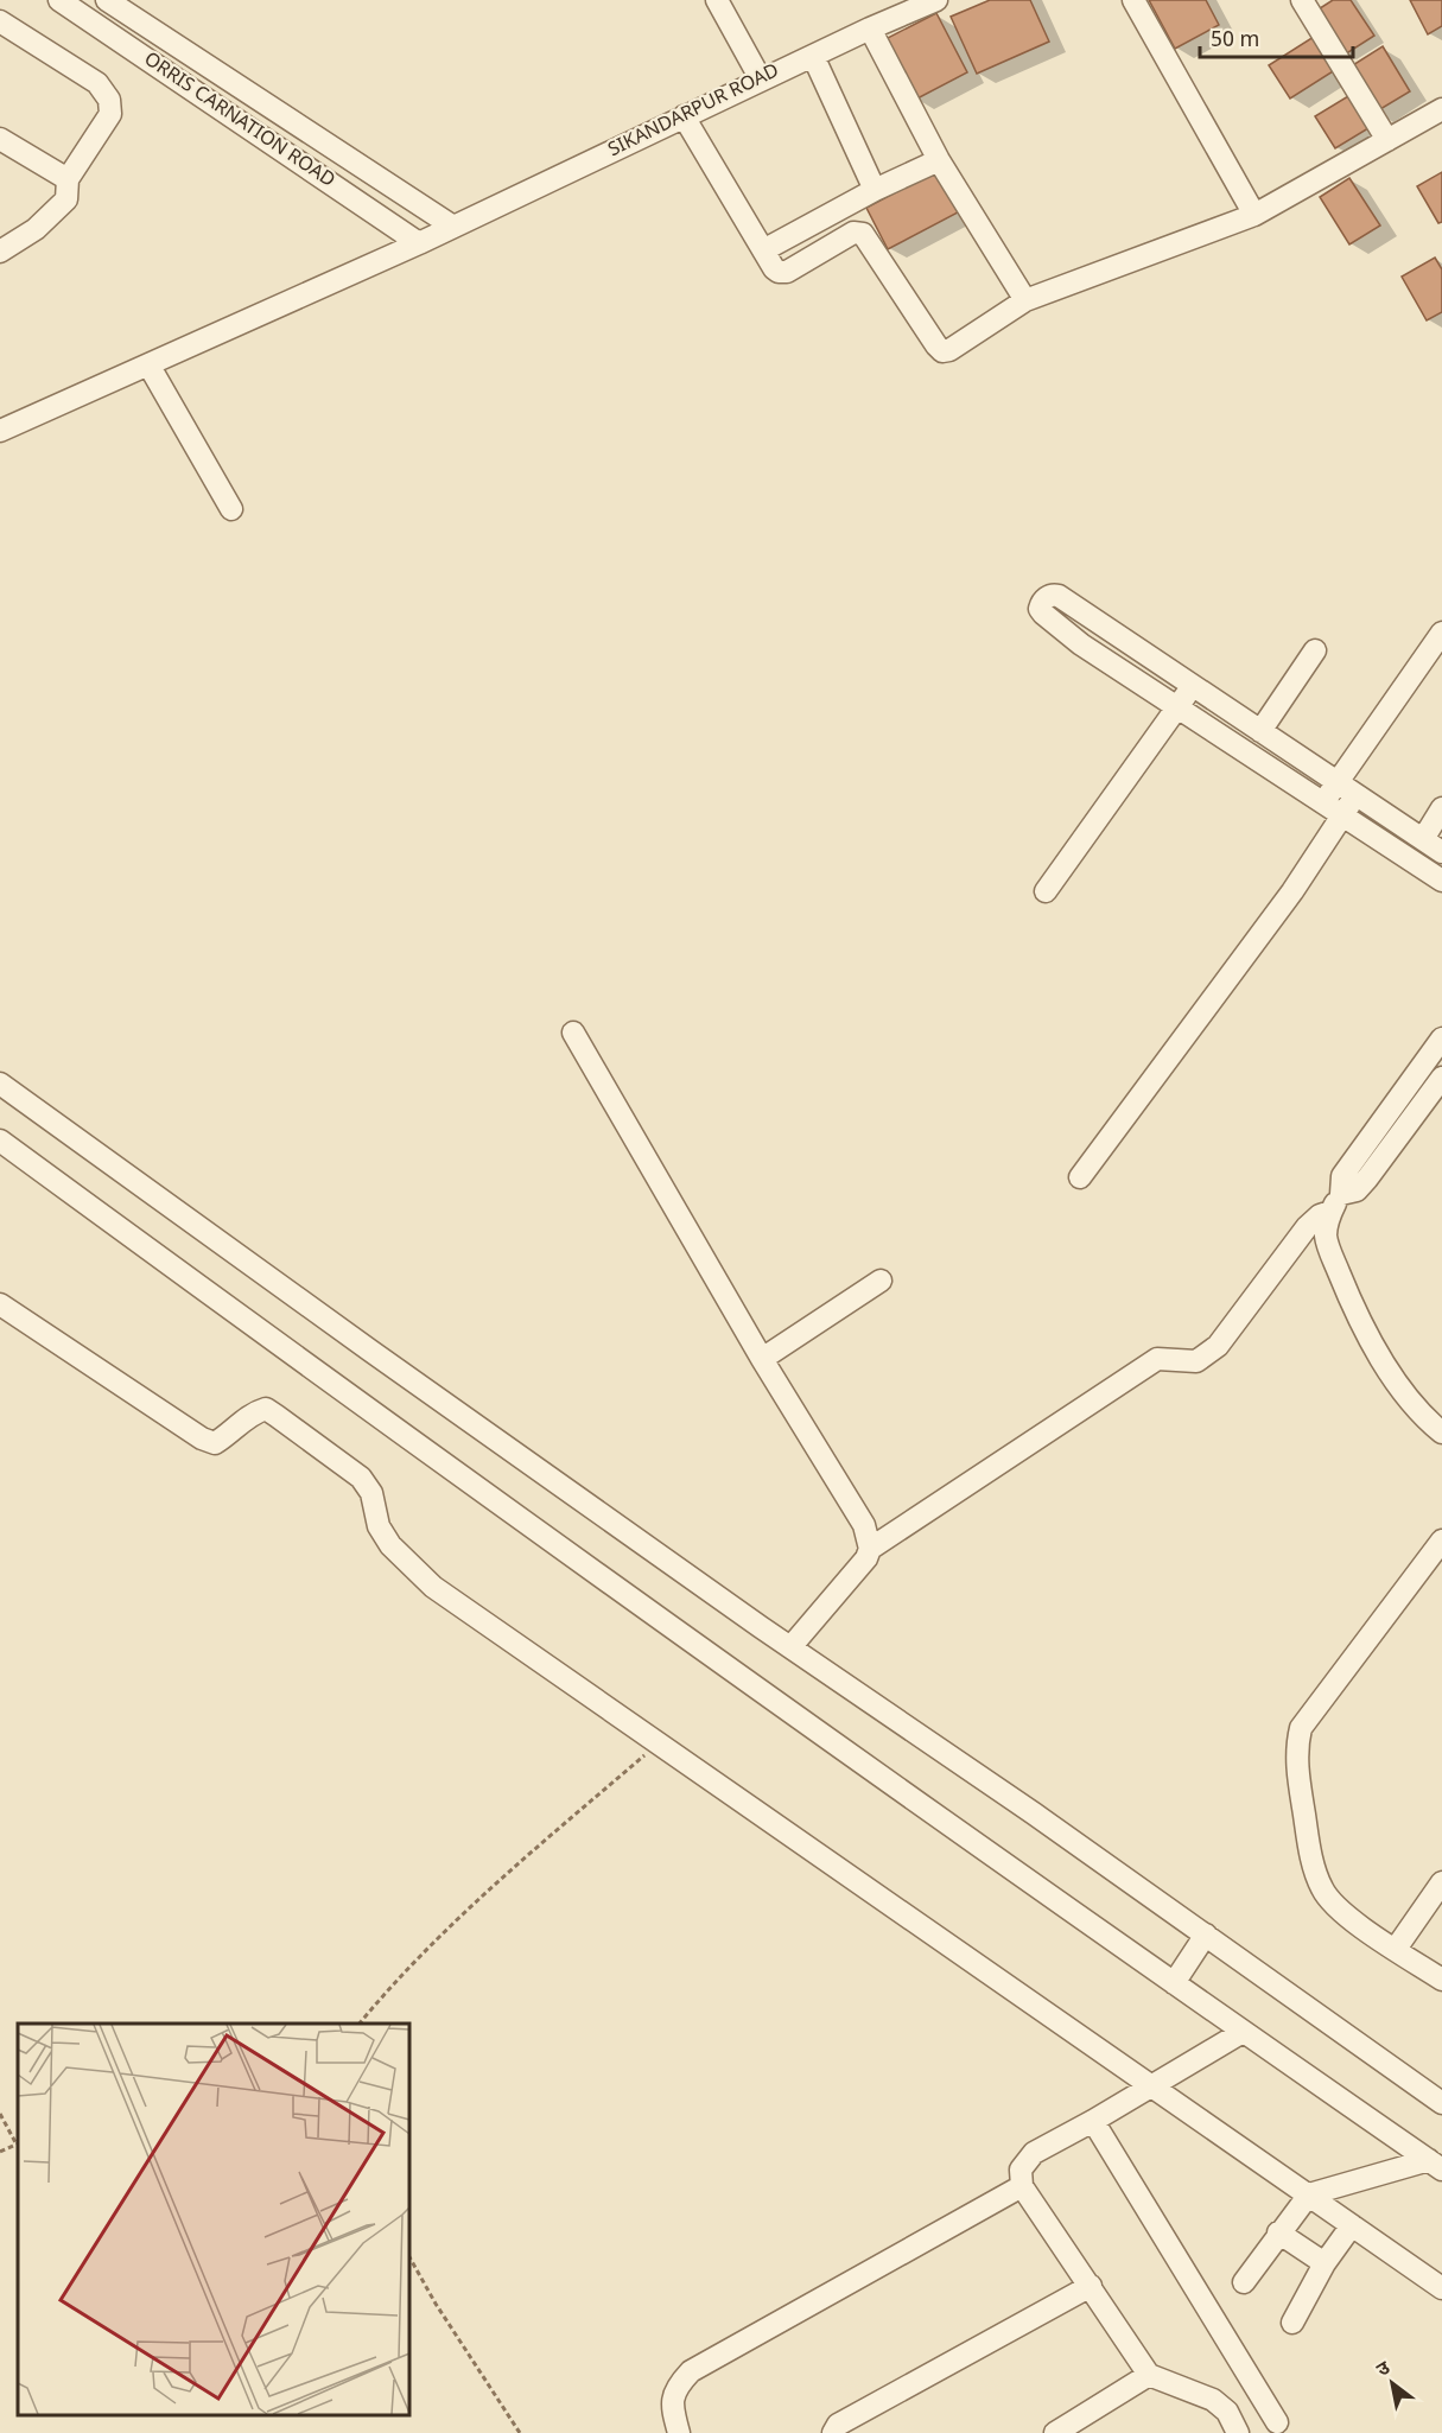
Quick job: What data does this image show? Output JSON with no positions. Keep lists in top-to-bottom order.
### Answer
{
  "streets": {
    "street": ["SIKANDARPUR ROAD", "ORRIS CARNATION ROAD"]
  },
  "crossings": [
    ["SIKANDARPUR ROAD", "ORRIS CARNATION ROAD"]
  ],
  "scale_bar": "50 m",
  "north": "top left"
}
